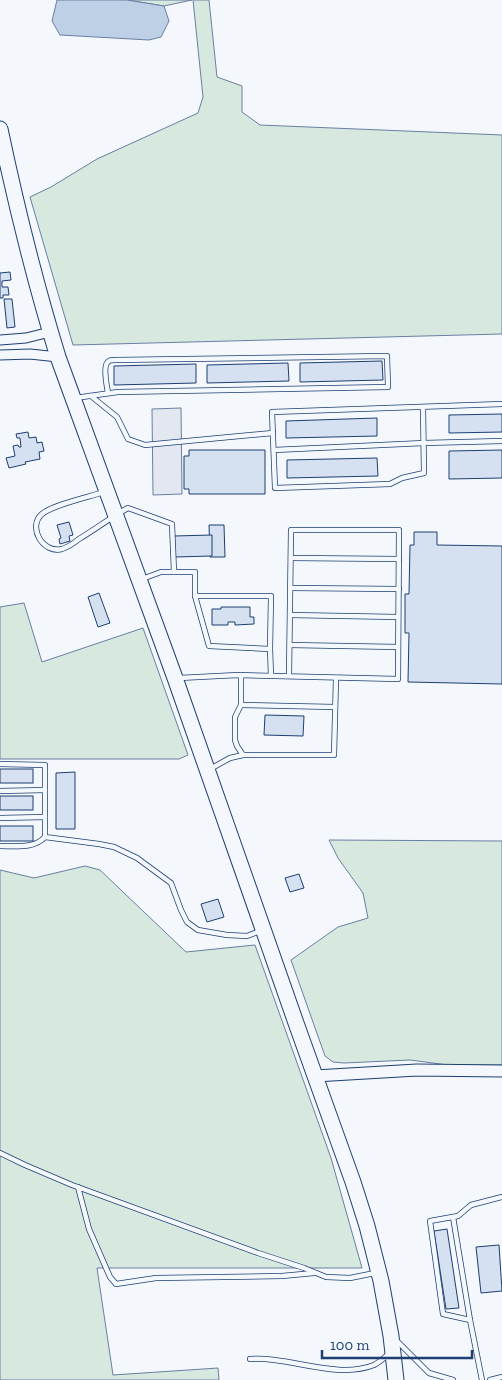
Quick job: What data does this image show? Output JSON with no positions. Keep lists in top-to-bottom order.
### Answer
{
  "scale_bar": "100 m"
}
